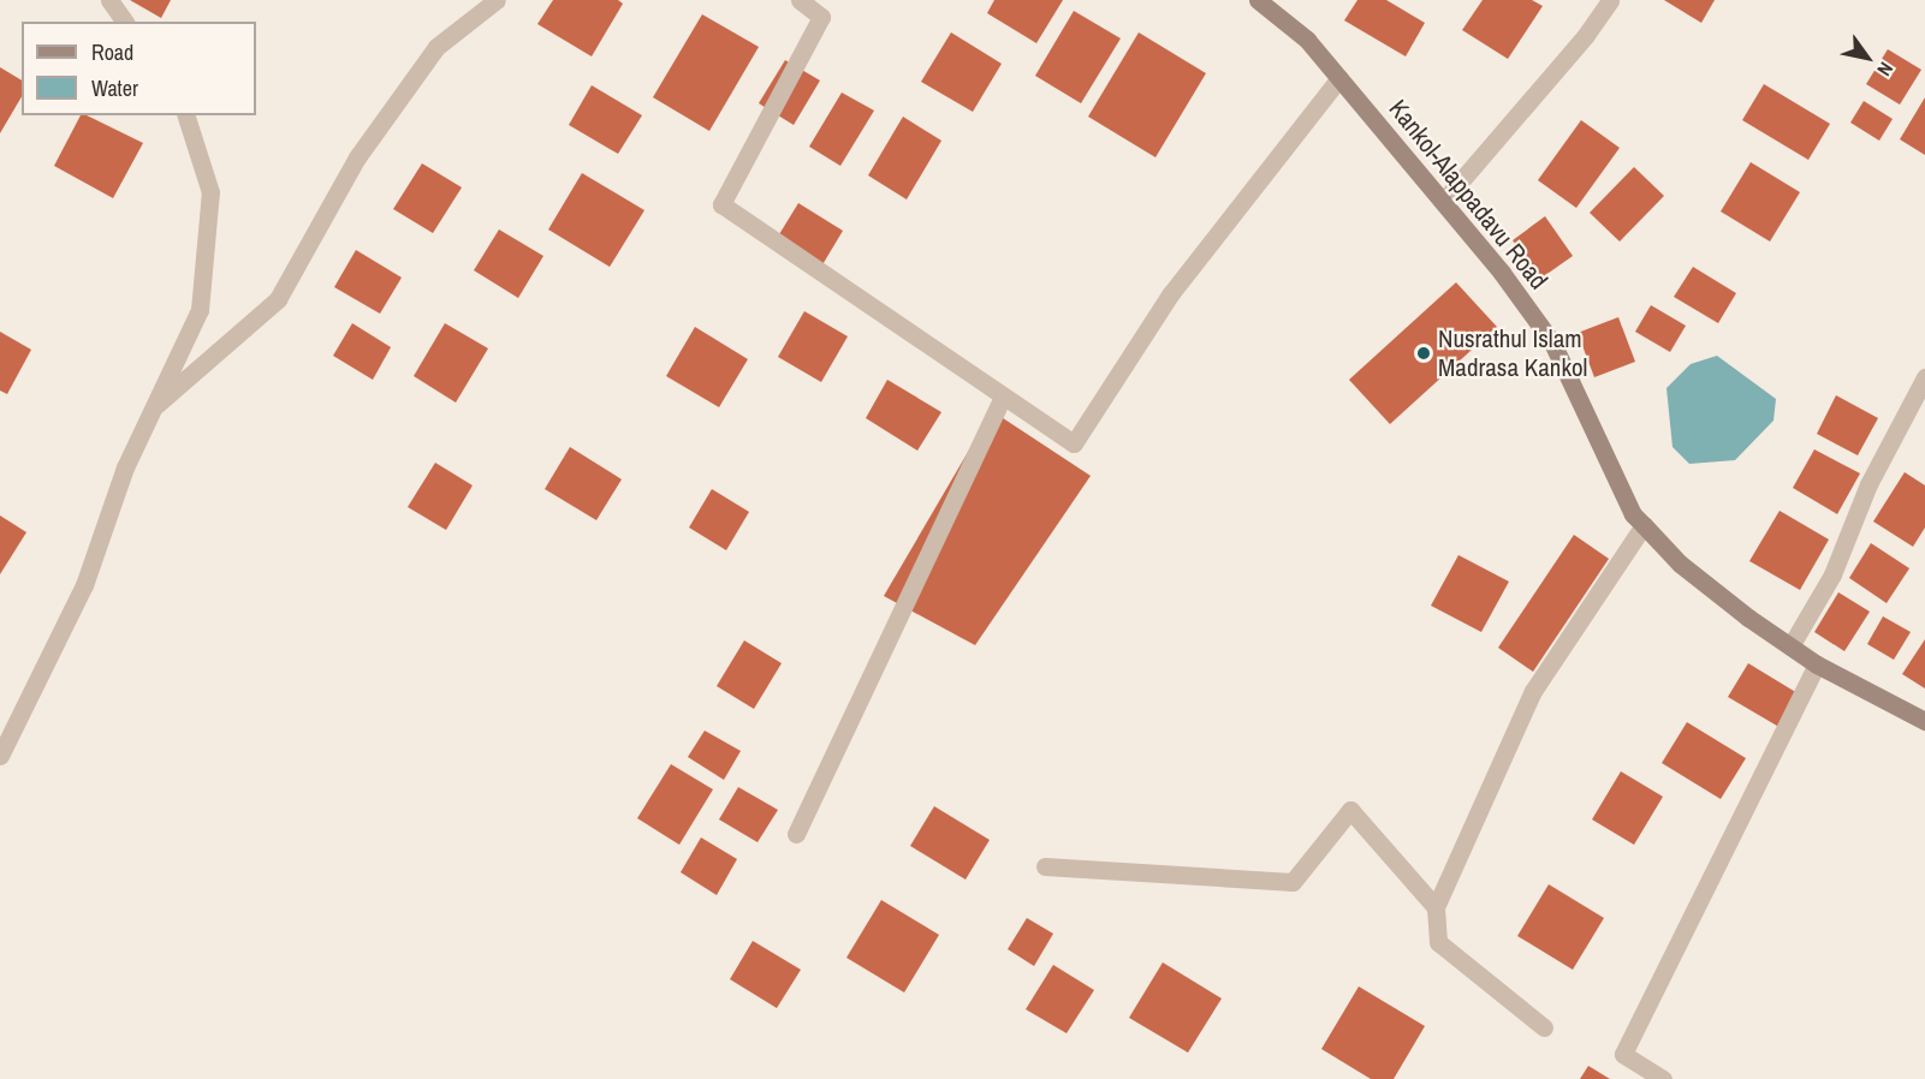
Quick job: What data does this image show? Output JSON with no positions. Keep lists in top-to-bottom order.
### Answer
{
  "streets": {
    "main road": ["Kankol-Alappadavu Road"]
  },
  "places": ["Nusrathul Islam Madrasa Kankol"],
  "legend": ["Road", "Water"],
  "north": "bottom right"
}
